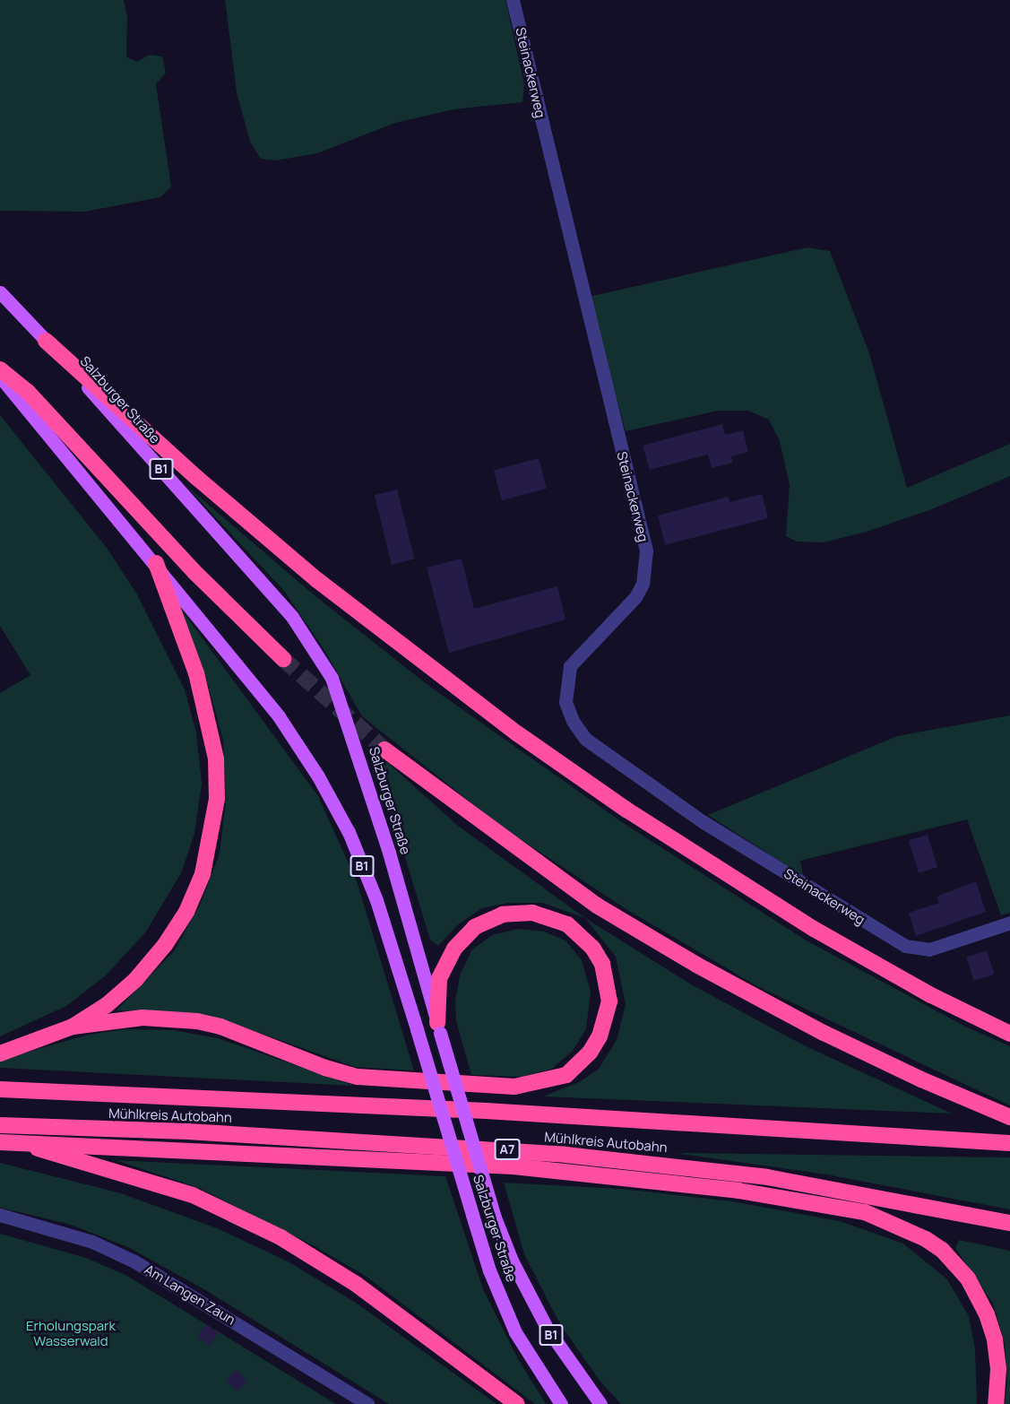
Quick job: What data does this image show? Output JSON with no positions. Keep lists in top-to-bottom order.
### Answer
{
  "streets": {
    "highway": ["Mühlkreis Autobahn", "A7"],
    "main road": ["Salzburger Straße", "B1"],
    "street": ["Steinackerweg", "Am Langen Zaun"]
  },
  "parks": ["Erholungspark Wasserwald"]
}
